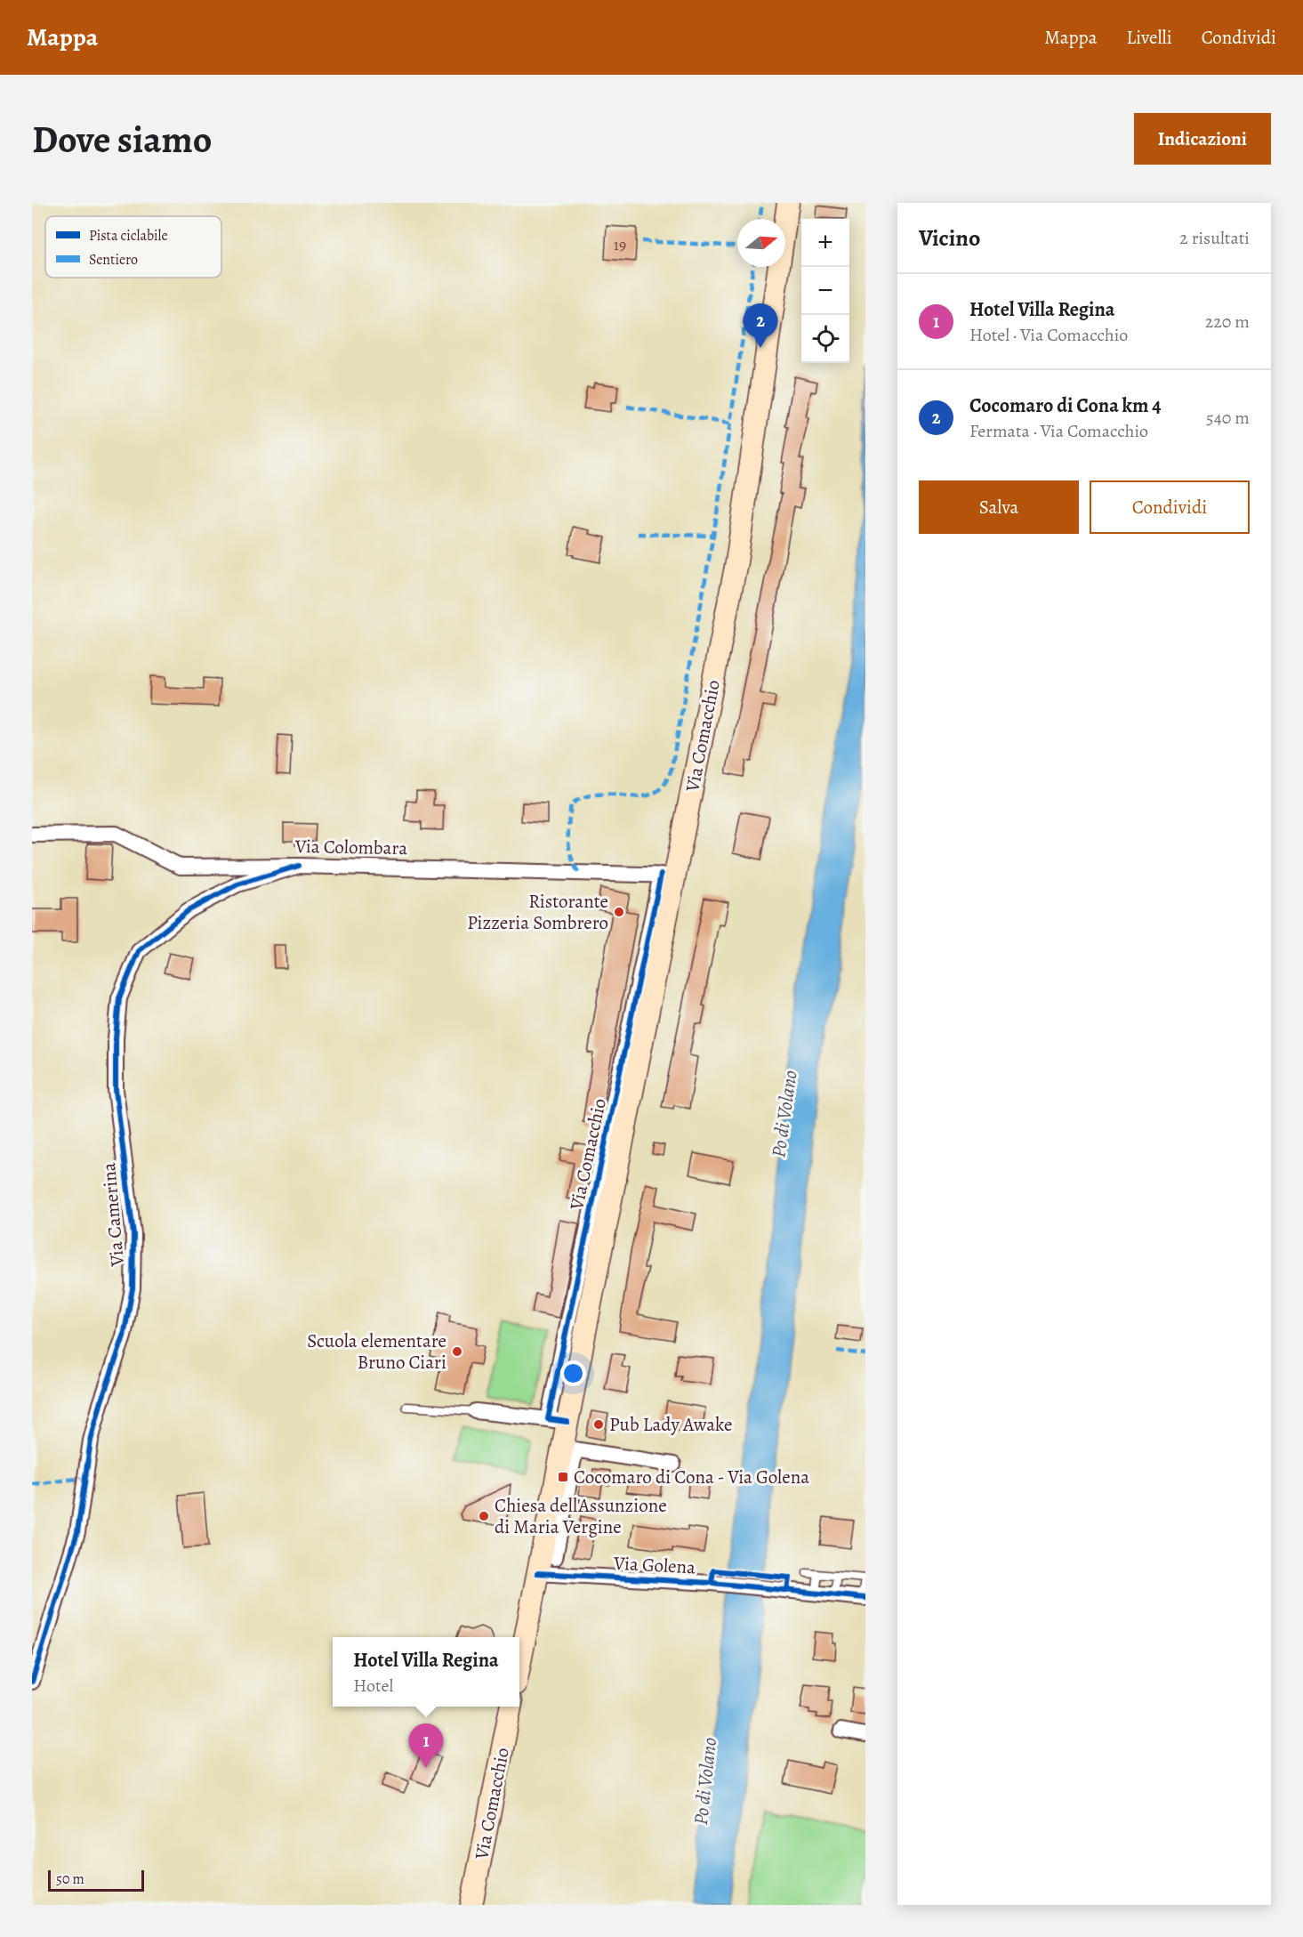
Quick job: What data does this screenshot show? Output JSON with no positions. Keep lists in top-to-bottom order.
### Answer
{
  "streets": {
    "main road": ["Via Comacchio"],
    "street": ["Via Colombara", "Via Camerina", "Via Golena"]
  },
  "crossings": [
    ["Via Comacchio", "Via Colombara"],
    ["Via Comacchio", "Via Golena"],
    ["Via Colombara", "Via Camerina"]
  ],
  "water": ["Po di Volano"],
  "places": {
    "other": [
      "Ristorante Pizzeria Sombrero",
      "Scuola elementare Bruno Ciari",
      "Pub Lady Awake",
      "Chiesa dell'Assunzione di Maria Vergine"
    ],
    "transit": ["Cocomaro di Cona - Via Golena"]
  },
  "house_numbers": ["19"],
  "legend": ["Pista ciclabile", "Sentiero"],
  "scale_bar": "50 m",
  "north": "right",
  "page": {
    "header": "Mappa",
    "nav": ["Mappa", "Livelli", "Condividi"],
    "buttons": [
      "Indicazioni",
      ["Salva", "Condividi"]
    ],
    "title": "Dove siamo",
    "heading": ["Vicino", "2 risultati"],
    "map_buttons": ["+", "−"],
    "list": [
      {
        "mark": "1",
        "name": "Hotel Villa Regina",
        "note": "Hotel · Via Comacchio",
        "value": "220 m"
      },
      {
        "mark": "2",
        "name": "Cocomaro di Cona km 4",
        "note": "Fermata · Via Comacchio",
        "value": "540 m"
      }
    ],
    "pins": ["2", "1"],
    "popup": ["Hotel Villa Regina", "Hotel"],
    "scale": "50 m"
  }
}
